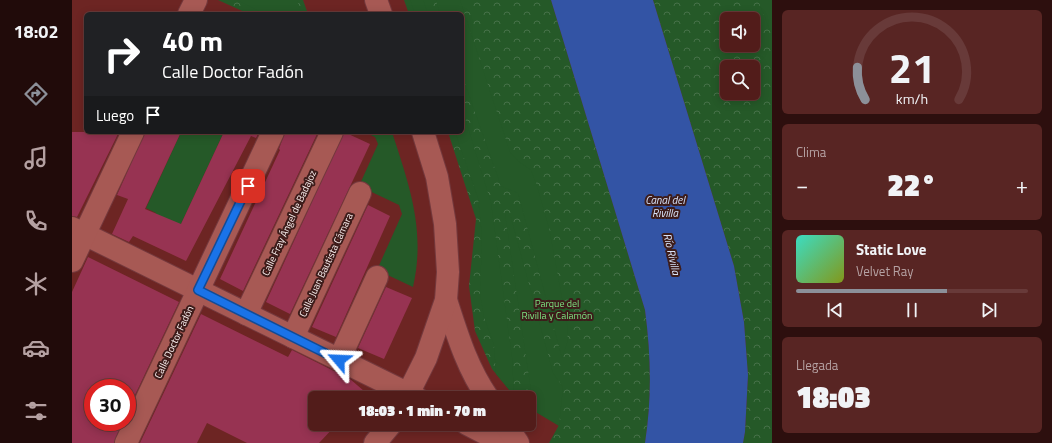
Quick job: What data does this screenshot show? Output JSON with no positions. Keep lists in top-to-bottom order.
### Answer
{
  "streets": {
    "street": ["Calle Fray Ángel de Badajoz", "Calle Juan Bautista Cámara", "Calle Doctor Fadón"]
  },
  "water": ["Canal del Rivilla", "Río Rivilla"],
  "parks": ["Parque del Rivilla y Calamón"],
  "page": {
    "tabs": "18:02",
    "turn": ["40 m", "Calle Doctor Fadón"],
    "then": "Luego",
    "tile": [
      "Clima",
      ["Llegada", "18:03"]
    ],
    "heat": ["−", "22°", "+"],
    "song": ["Static Love", "Velvet Ray"],
    "limit": "30",
    "trip": "18:03 · 1 min · 70 m",
    "gauge": ["21", "km/h"]
  }
}
